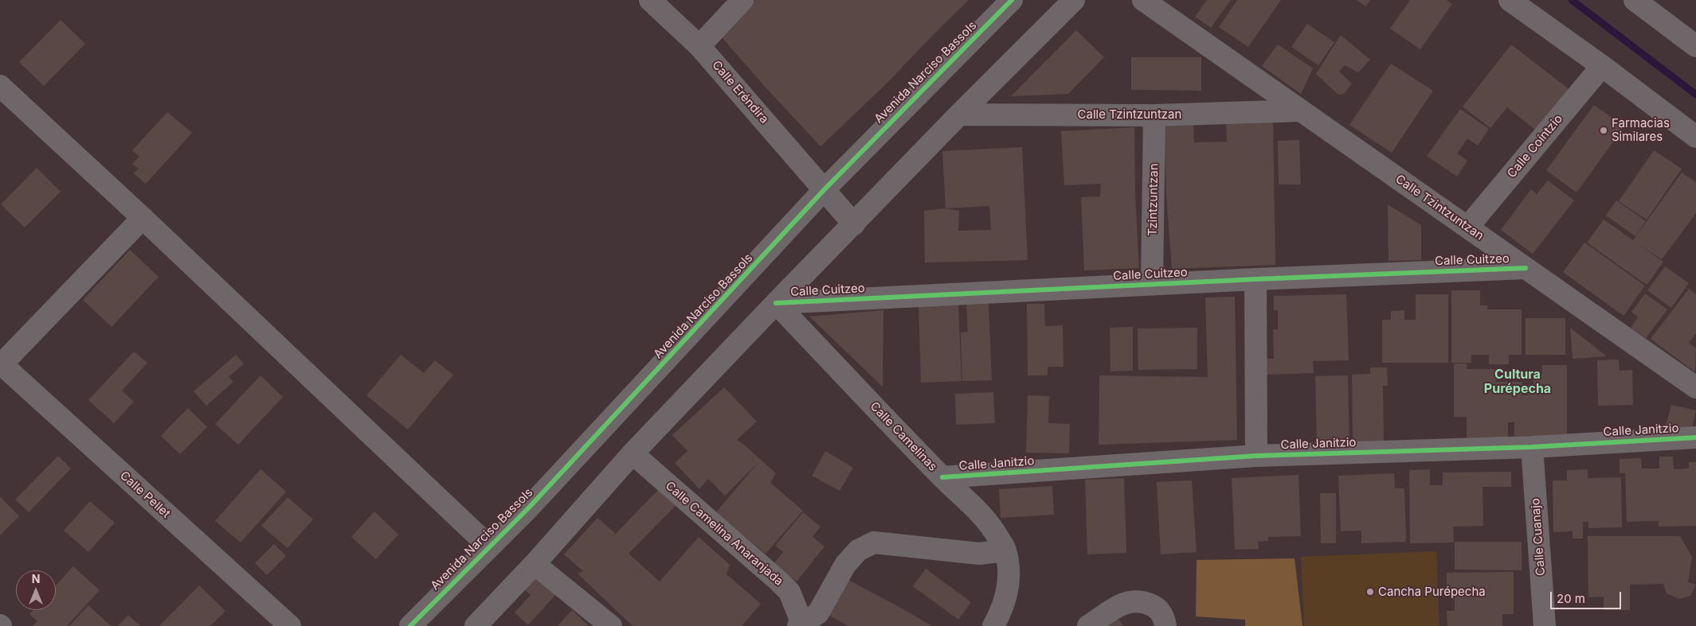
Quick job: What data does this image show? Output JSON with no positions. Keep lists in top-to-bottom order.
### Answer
{
  "streets": {
    "street": [
      "Avenida Narciso Bassols",
      "Calle Eréndira",
      "Calle Tzintzuntzan",
      "Calle Coíntzio",
      "Tzintzuntzan",
      "Calle Cuitzeo",
      "Calle Janitzio",
      "Calle Camelinas",
      "Calle Pellet",
      "Calle Camelina Anaranjada",
      "Calle Cuanajo"
    ]
  },
  "crossings": [
    ["Avenida Narciso Bassols", "Calle Eréndira"],
    ["Calle Tzintzuntzan", "Calle Coíntzio"],
    ["Calle Tzintzuntzan", "Tzintzuntzan"],
    ["Calle Tzintzuntzan", "Calle Cuitzeo"],
    ["Tzintzuntzan", "Calle Cuitzeo"],
    ["Calle Cuitzeo", "Calle Camelinas"],
    ["Calle Janitzio", "Calle Camelinas"],
    ["Calle Janitzio", "Calle Cuanajo"]
  ],
  "districts": ["Cultura Purépecha"],
  "places": ["Farmacias Similares", "Cancha Purépecha"],
  "scale_bar": "20 m",
  "north": "top"
}
